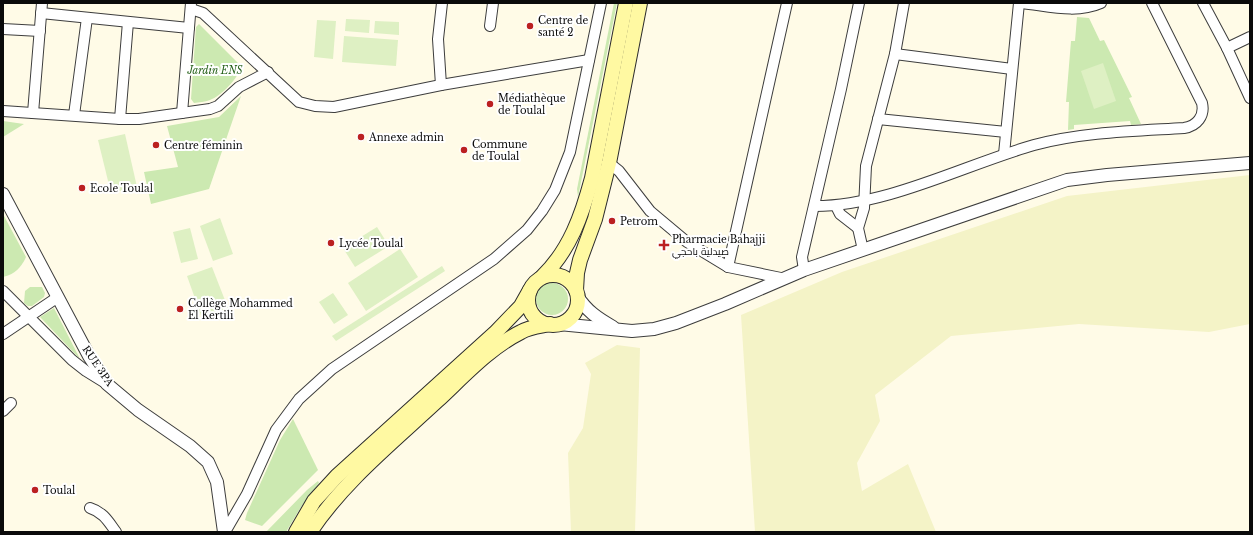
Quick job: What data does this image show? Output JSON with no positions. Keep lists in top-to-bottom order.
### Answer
{
  "streets": {
    "street": ["RUE 3PA"]
  },
  "parks": ["Jardin ENS"],
  "places": {
    "other": [
      "Centre de santé 2",
      "Médiathèque de Toulal",
      "Annexe admin",
      "Centre féminin",
      "Commune de Toulal",
      "Ecole Toulal",
      "Petrom",
      "Lycée Toulal",
      "Collège Mohammed El Kertili",
      "Toulal"
    ],
    "health": ["Pharmacie Bahajji صيدلية باحجي"]
  }
}
